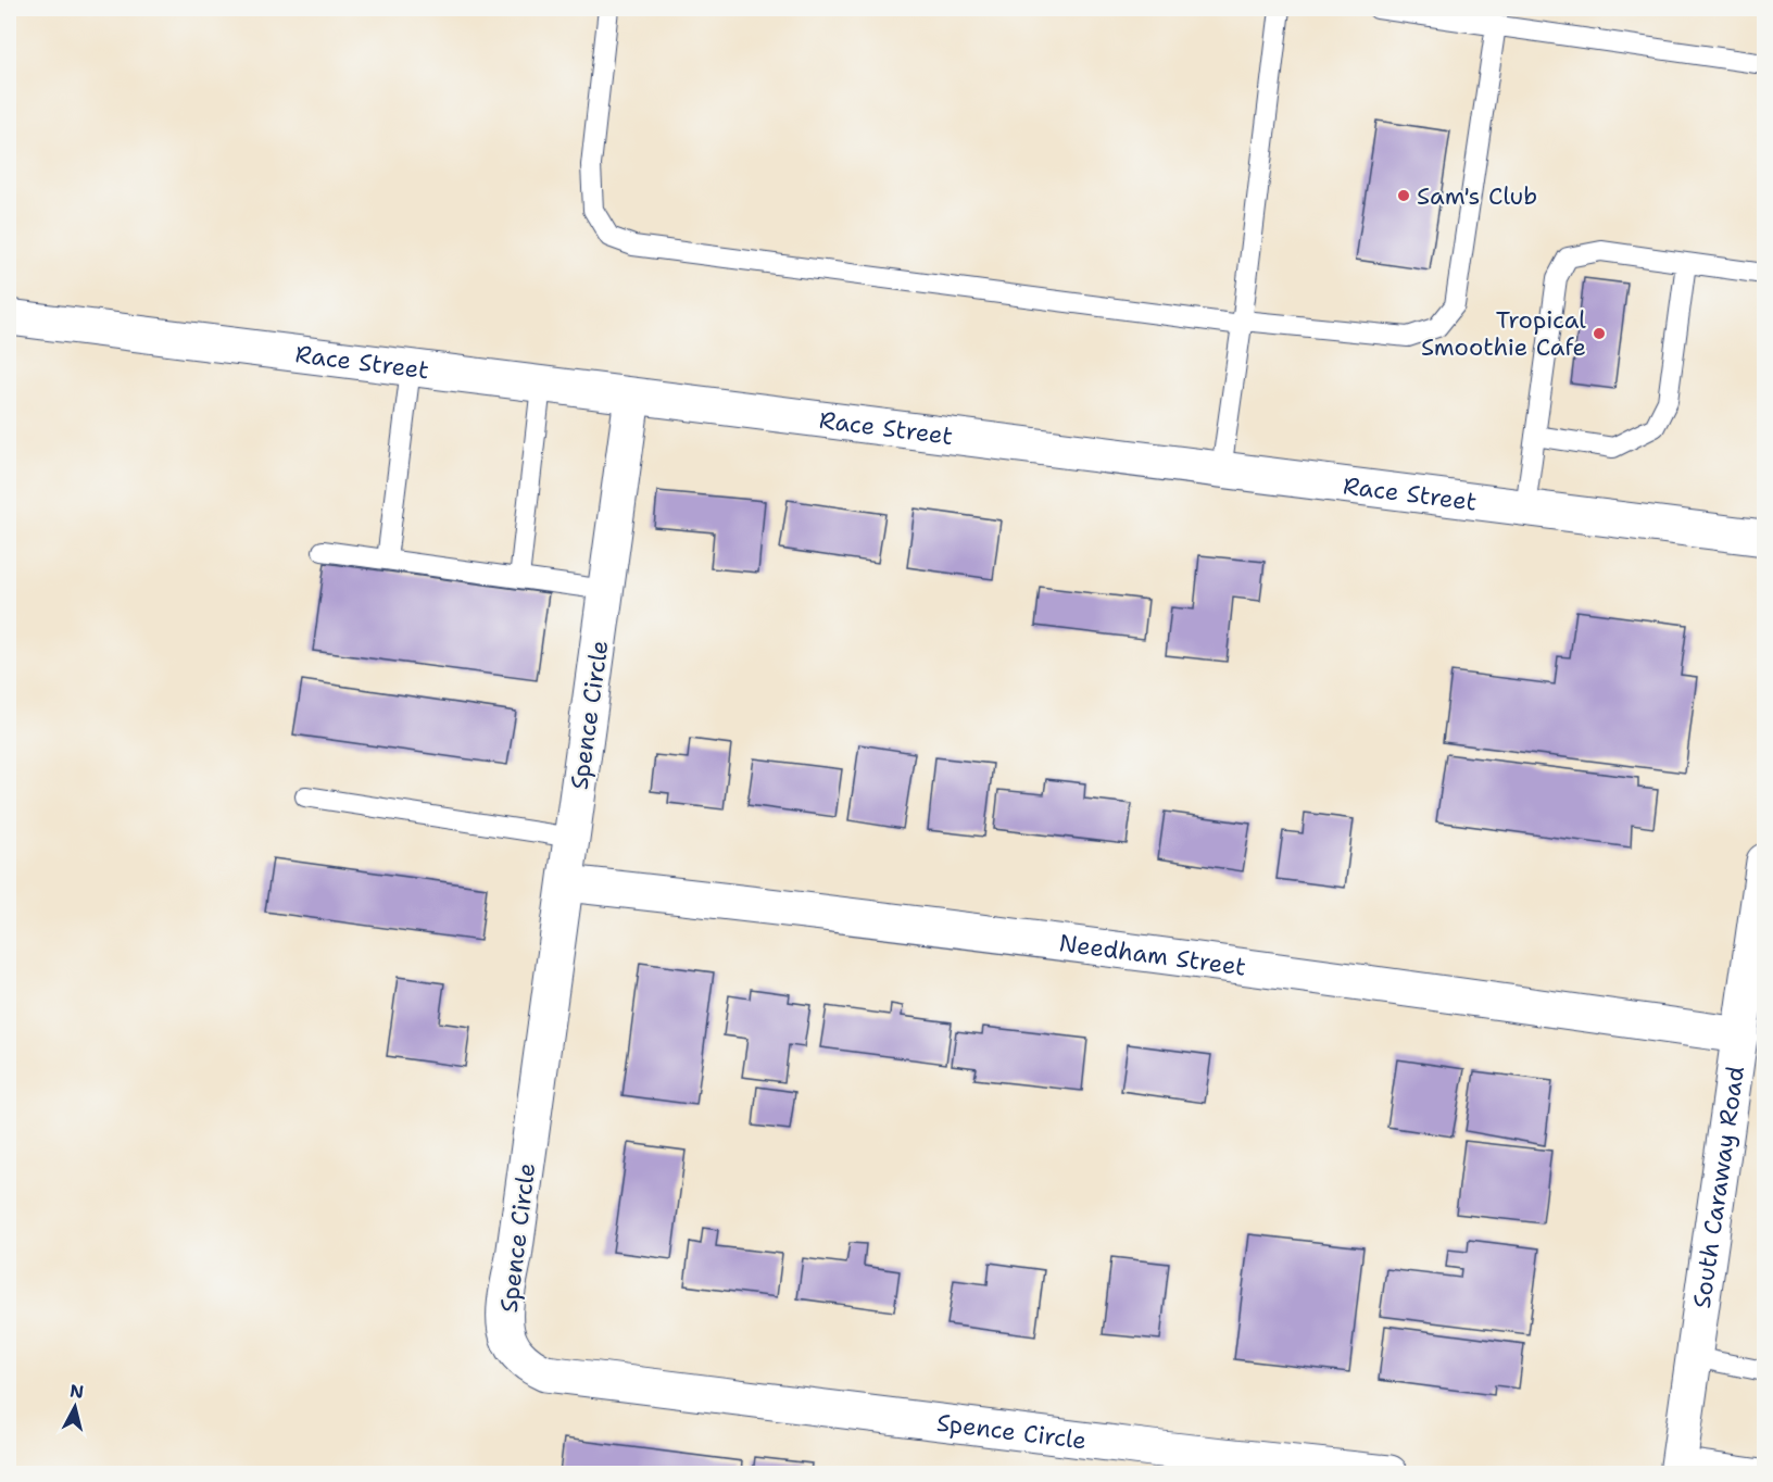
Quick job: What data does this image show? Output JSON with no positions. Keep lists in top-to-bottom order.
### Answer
{
  "streets": {
    "street": [
      "Race Street",
      "Spence Circle",
      "Needham Street",
      "South Caraway Road"
    ]
  },
  "crossings": [
    ["Race Street", "Spence Circle"],
    ["Spence Circle", "Needham Street"],
    ["Needham Street", "South Caraway Road"]
  ],
  "places": ["Sam's Club", "Tropical Smoothie Cafe"],
  "north": "top"
}
